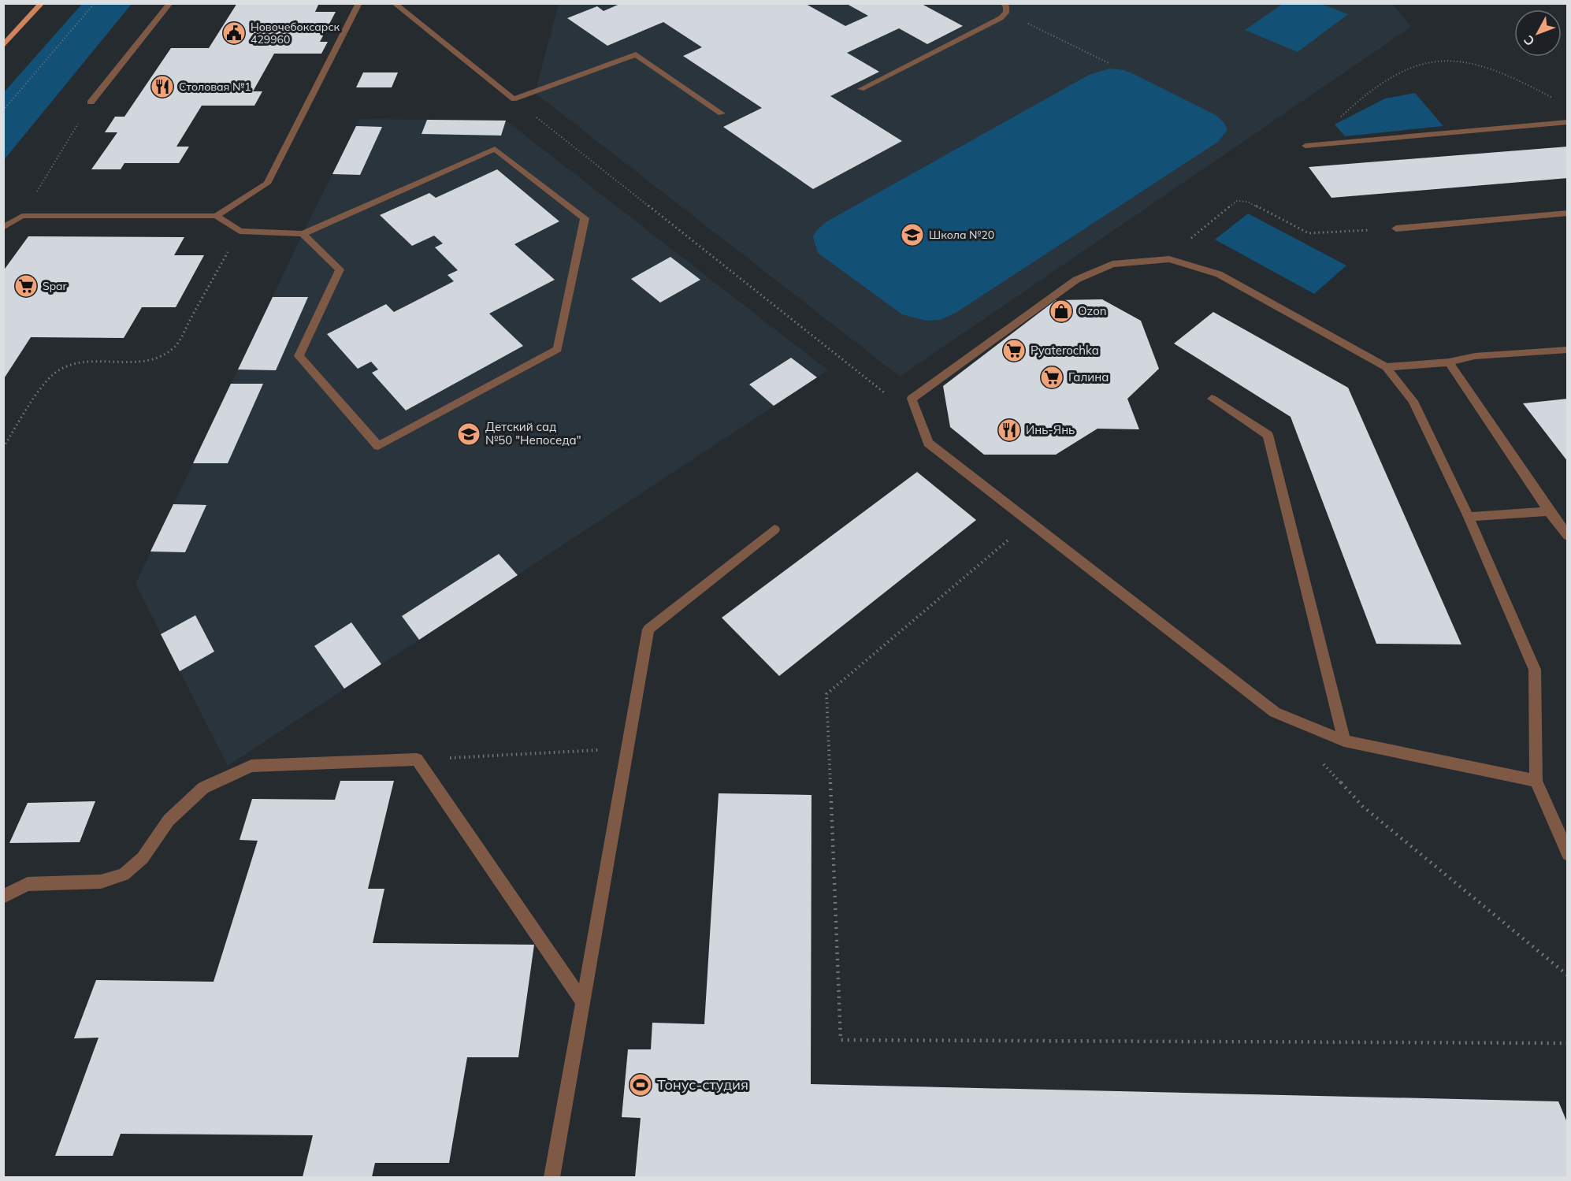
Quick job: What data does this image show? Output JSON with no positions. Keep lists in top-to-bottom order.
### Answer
{
  "places": {
    "public building": ["Новочебоксарск 429960"],
    "restaurant": ["Столовая №1", "Инь-Янь"],
    "school or university": ["Школа №20", "Детский сад №50 \"Непоседа\""],
    "supermarket": ["Spar", "Pyaterochka", "Галина"],
    "shop": ["Ozon"],
    "sports": ["Тонус-студия"]
  },
  "north": "bottom left"
}
